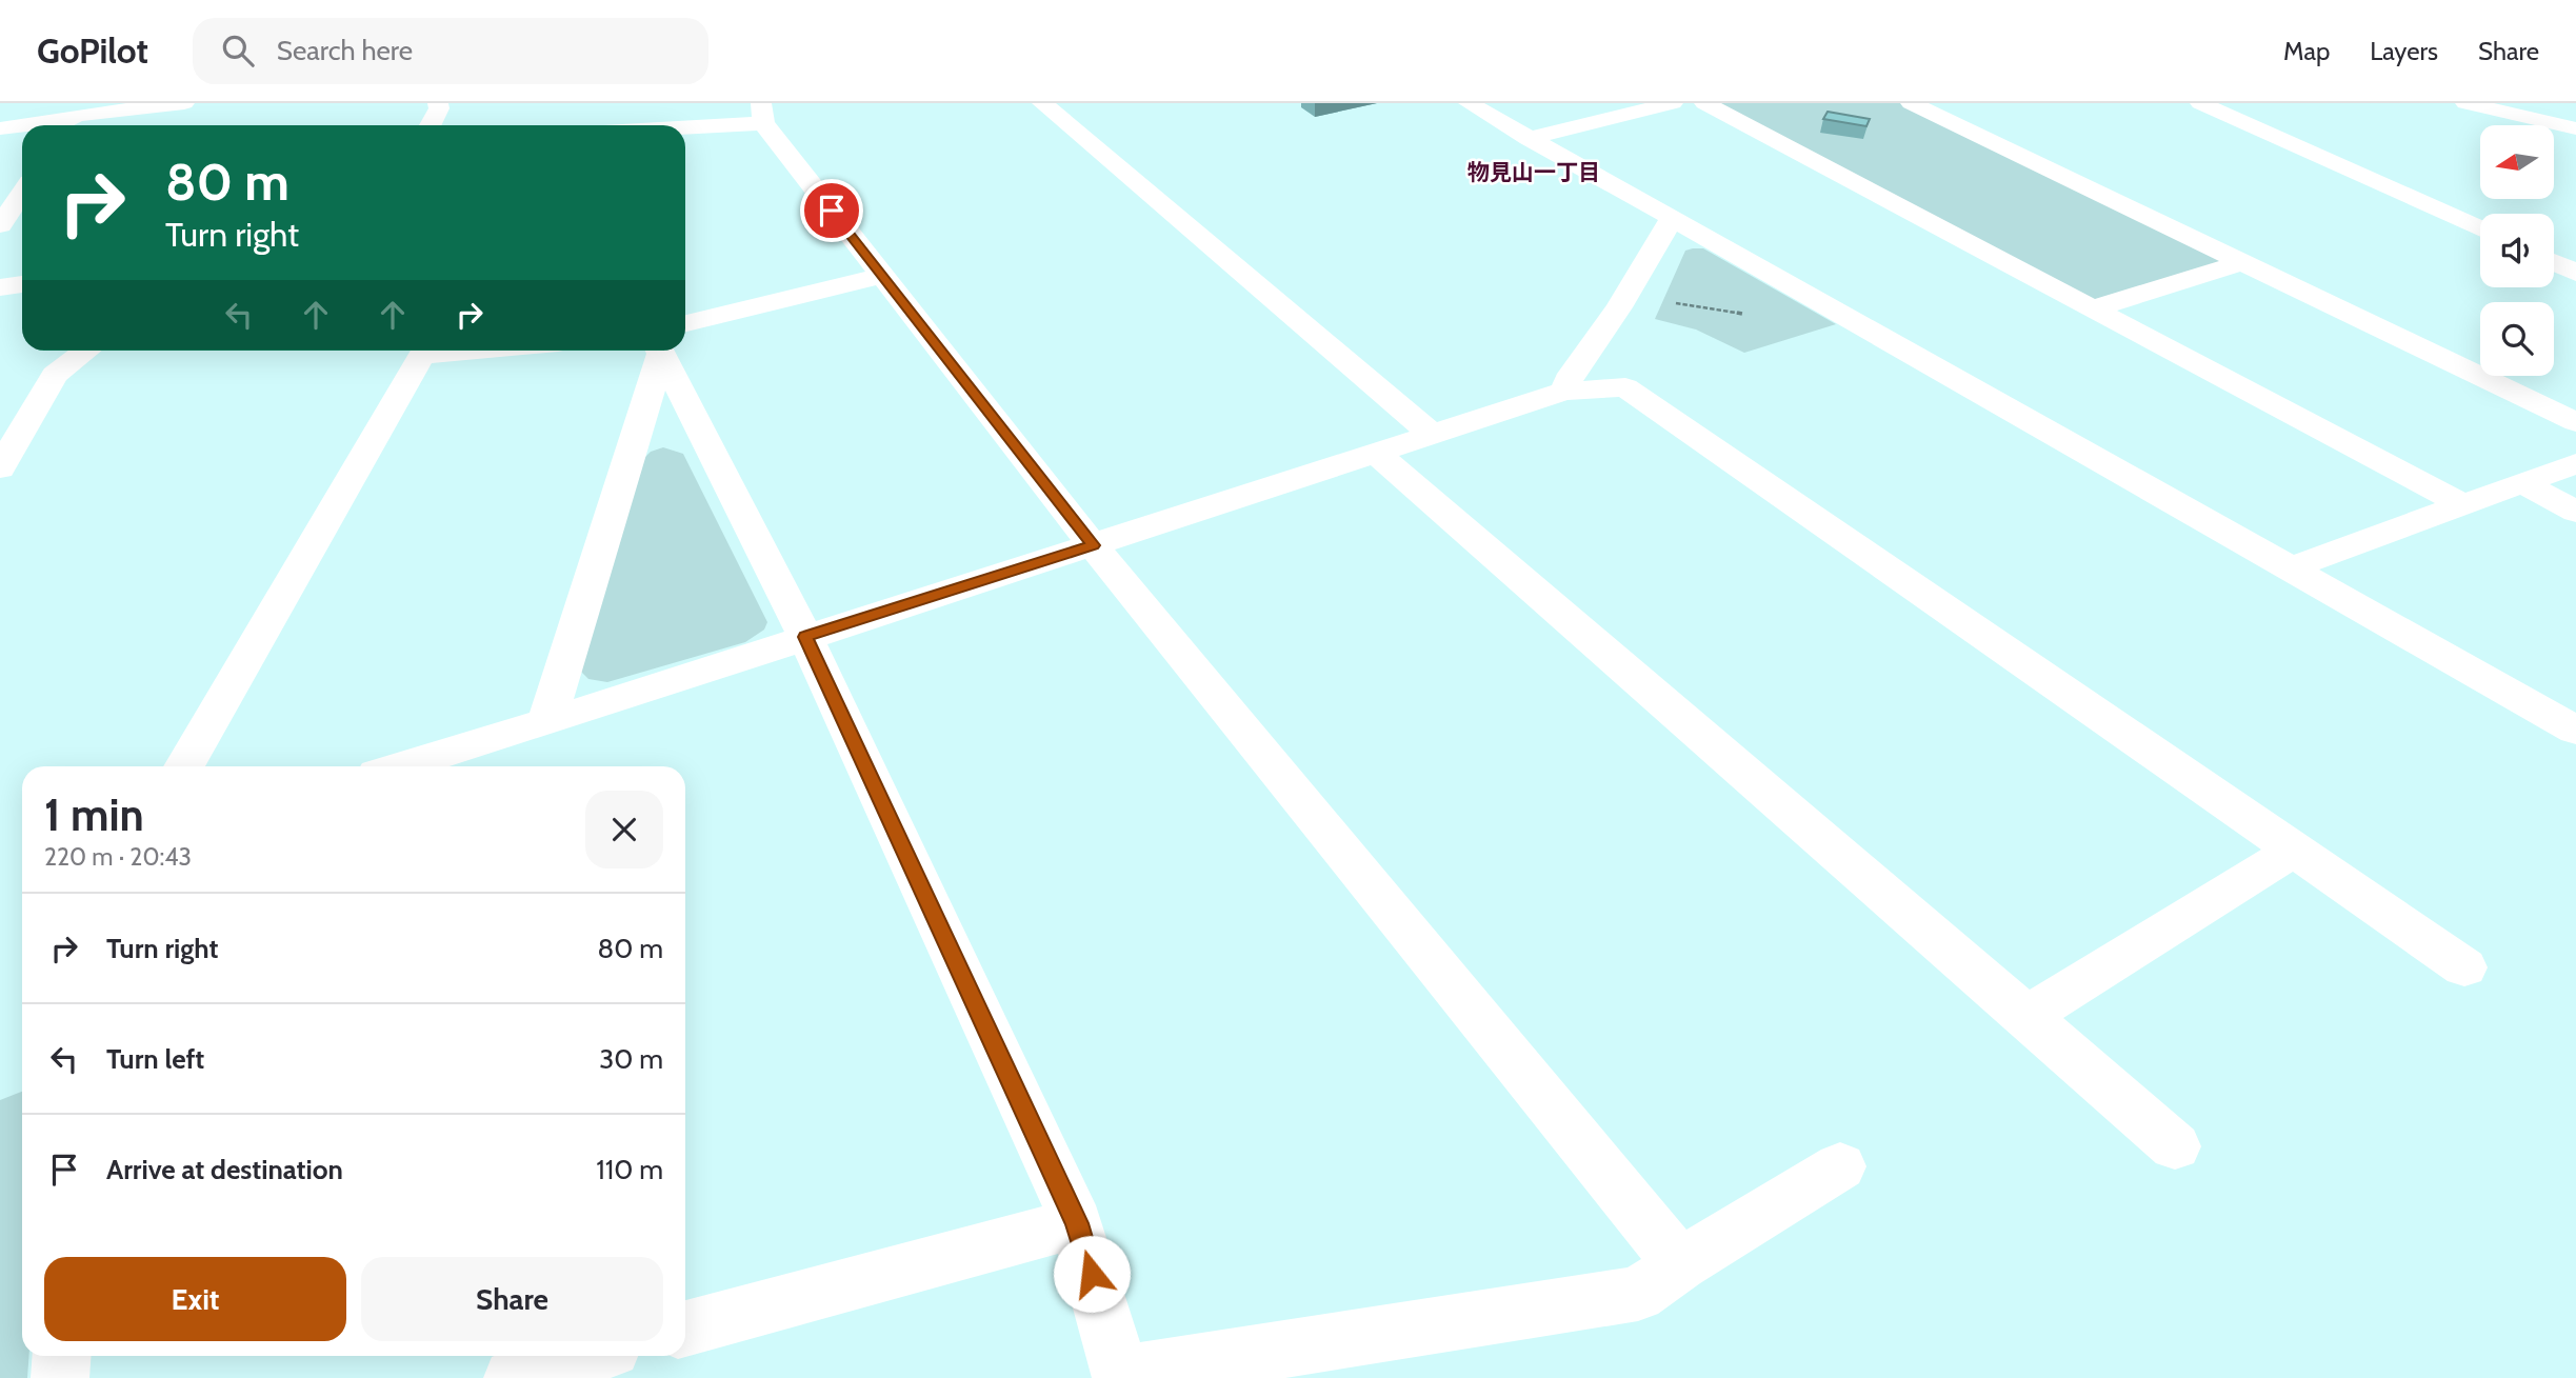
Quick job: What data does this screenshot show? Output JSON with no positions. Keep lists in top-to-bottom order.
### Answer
{
  "districts": ["物見山一丁目"],
  "north": "left",
  "page": {
    "header": "GoPilot",
    "search": "Search here",
    "nav": ["Map", "Layers", "Share"],
    "turn": ["80 m", "Turn right"],
    "heading": ["1 min", "220 m · 20:43"],
    "list": [
      {
        "name": "Turn right",
        "value": "80 m"
      },
      {
        "name": "Turn left",
        "value": "30 m"
      },
      {
        "name": "Arrive at destination",
        "value": "110 m"
      }
    ],
    "buttons": ["Exit", "Share"]
  }
}
